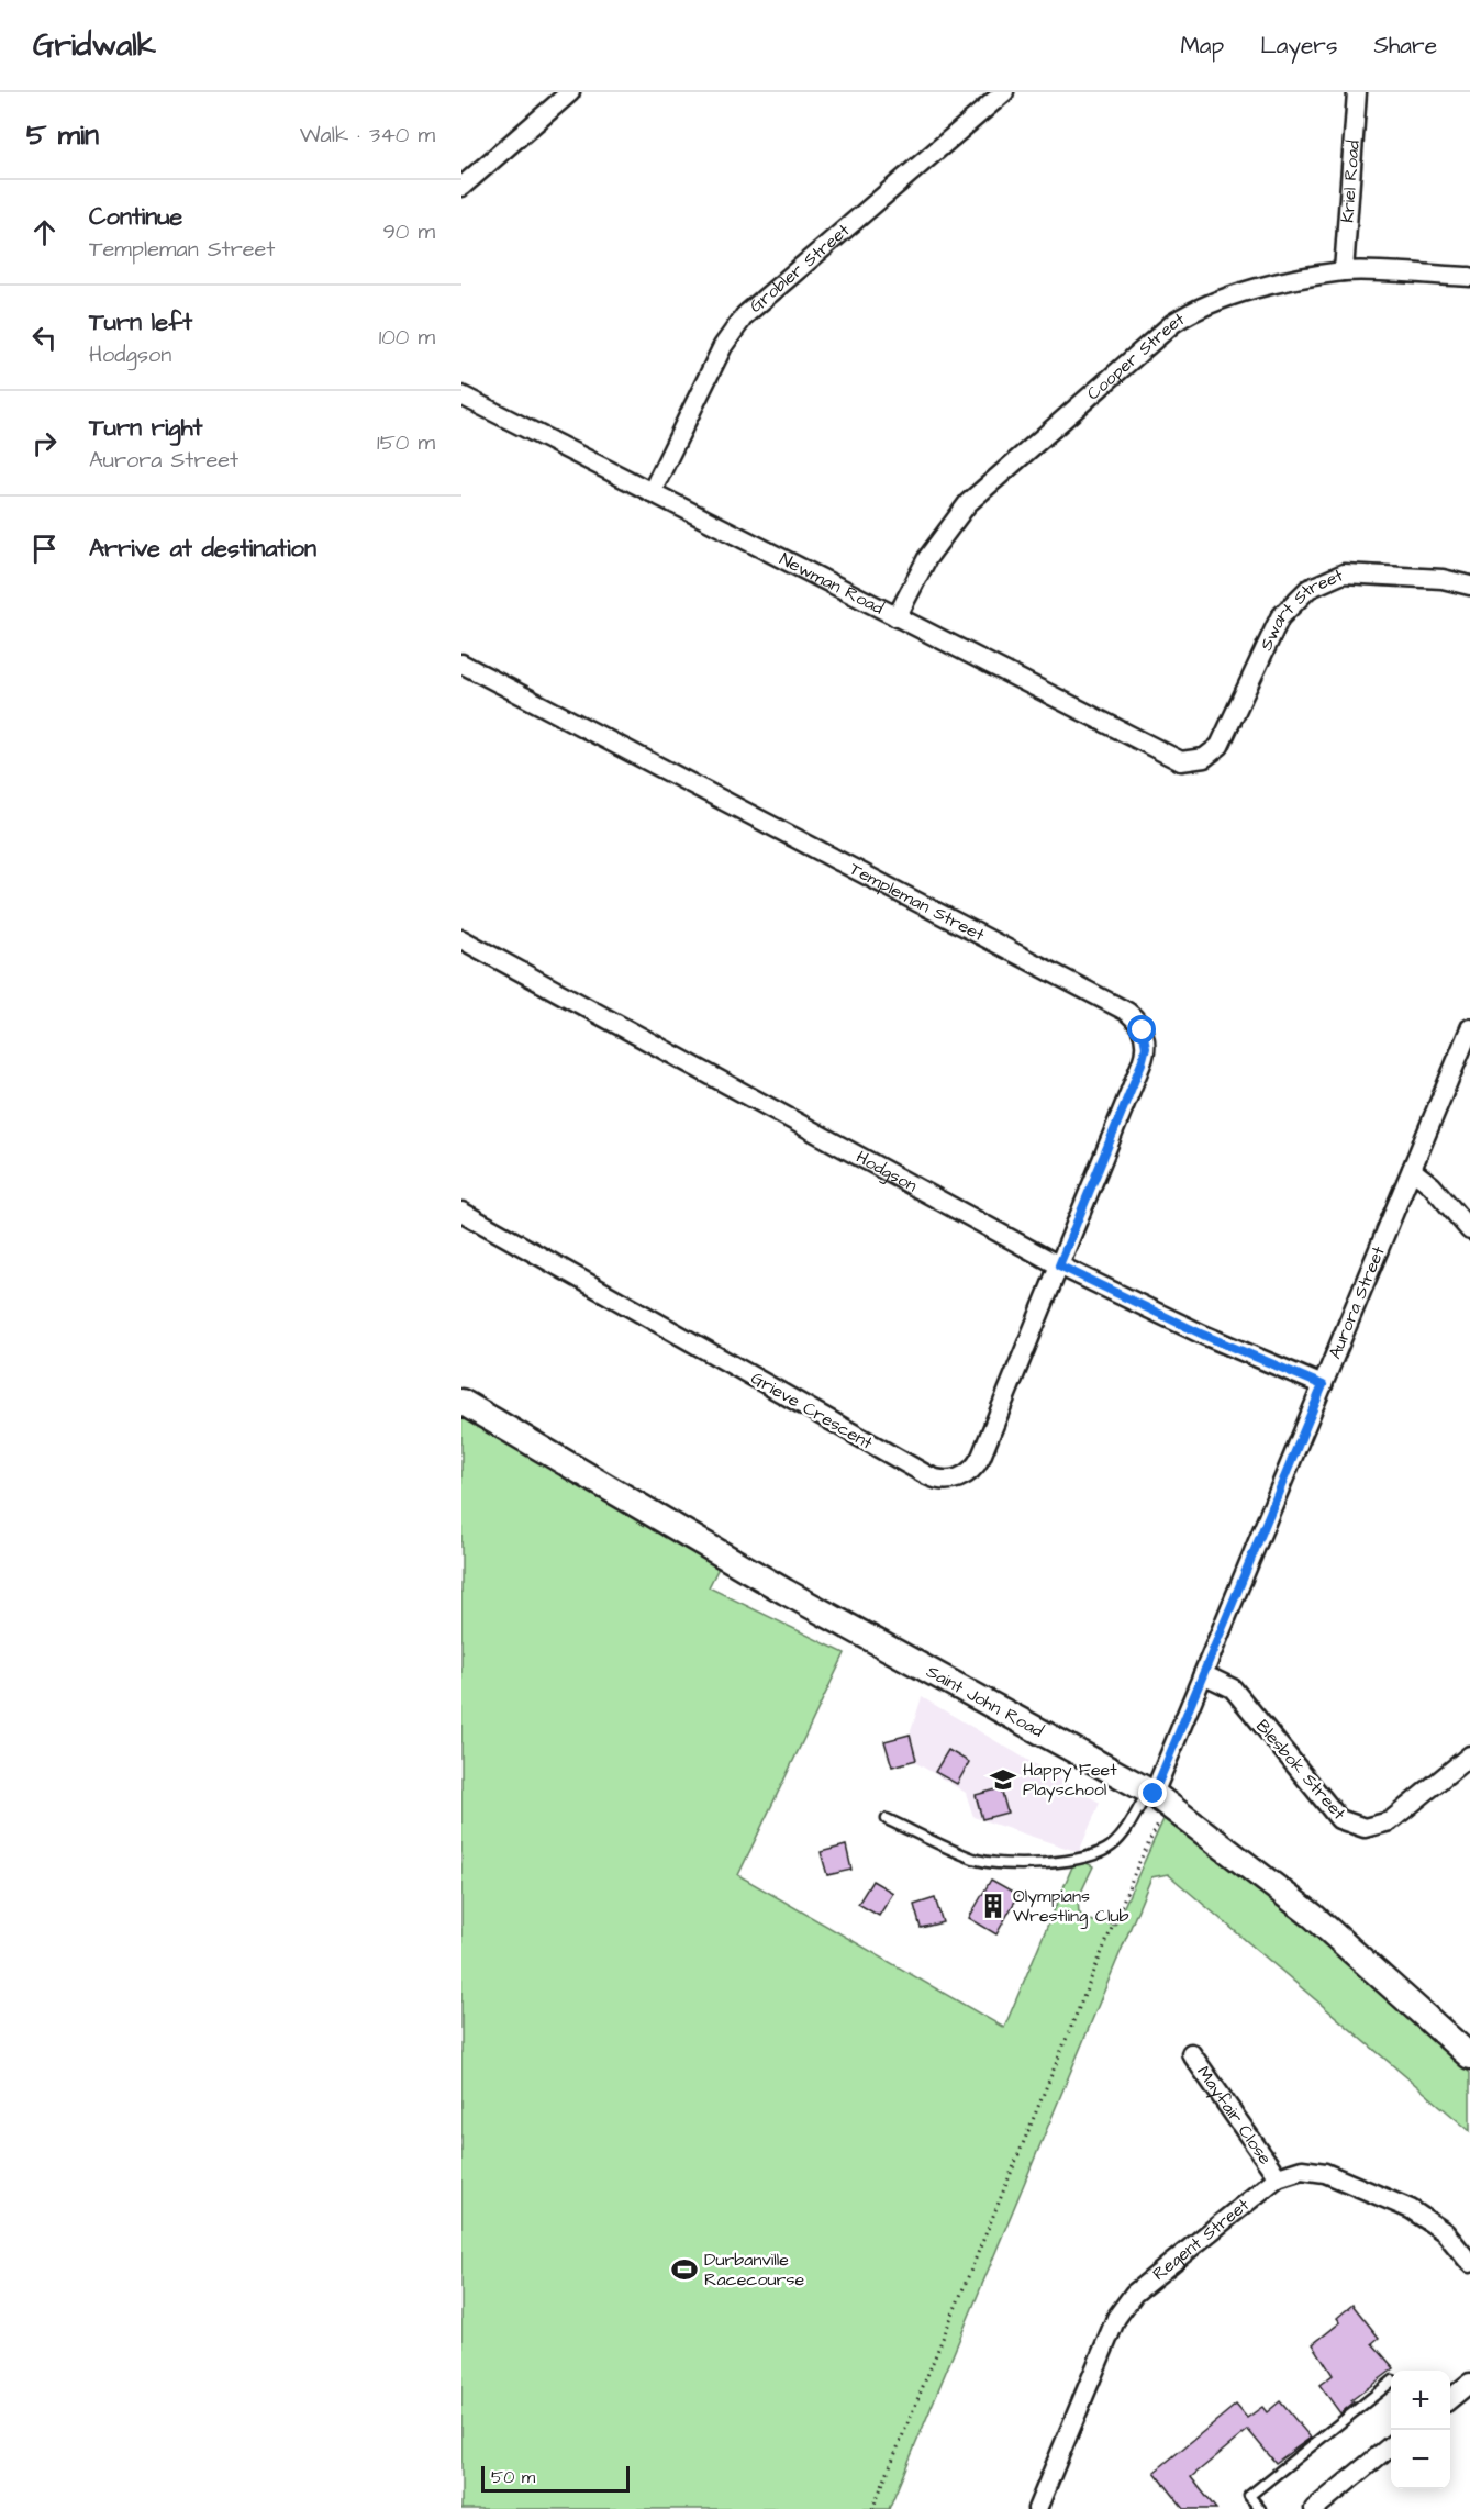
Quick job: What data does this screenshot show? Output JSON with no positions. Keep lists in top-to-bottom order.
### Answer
{
  "streets": {
    "main road": ["Saint John Road"],
    "street": [
      "Kriel Road",
      "Grobler Street",
      "Cooper Street",
      "Newman Road",
      "Swart Street",
      "Templeman Street",
      "Hodgson",
      "Aurora Street",
      "Grieve Crescent",
      "Blesbok Street",
      "Mayfair Close",
      "Regent Street"
    ]
  },
  "crossings": [
    ["Kriel Road", "Cooper Street"],
    ["Grobler Street", "Newman Road"],
    ["Cooper Street", "Newman Road"],
    ["Newman Road", "Swart Street"],
    ["Templeman Street", "Hodgson"],
    ["Templeman Street", "Grieve Crescent"],
    ["Hodgson", "Aurora Street"],
    ["Hodgson", "Grieve Crescent"],
    ["Aurora Street", "Saint John Road"],
    ["Aurora Street", "Blesbok Street"],
    ["Mayfair Close", "Regent Street"]
  ],
  "places": {
    "school or university": ["Happy Feet Playschool"],
    "building": ["Olympians Wrestling Club"],
    "sports": ["Durbanville Racecourse"]
  },
  "scale_bar": "50 m",
  "page": {
    "header": "Gridwalk",
    "nav": ["Map", "Layers", "Share"],
    "heading": ["5 min", "Walk · 340 m"],
    "list": [
      ["Continue", "Templeman Street", "90 m"],
      ["Turn left", "Hodgson", "100 m"],
      ["Turn right", "Aurora Street", "150 m"],
      "Arrive at destination"
    ],
    "map_buttons": ["+", "−"],
    "scale": "50 m"
  }
}
